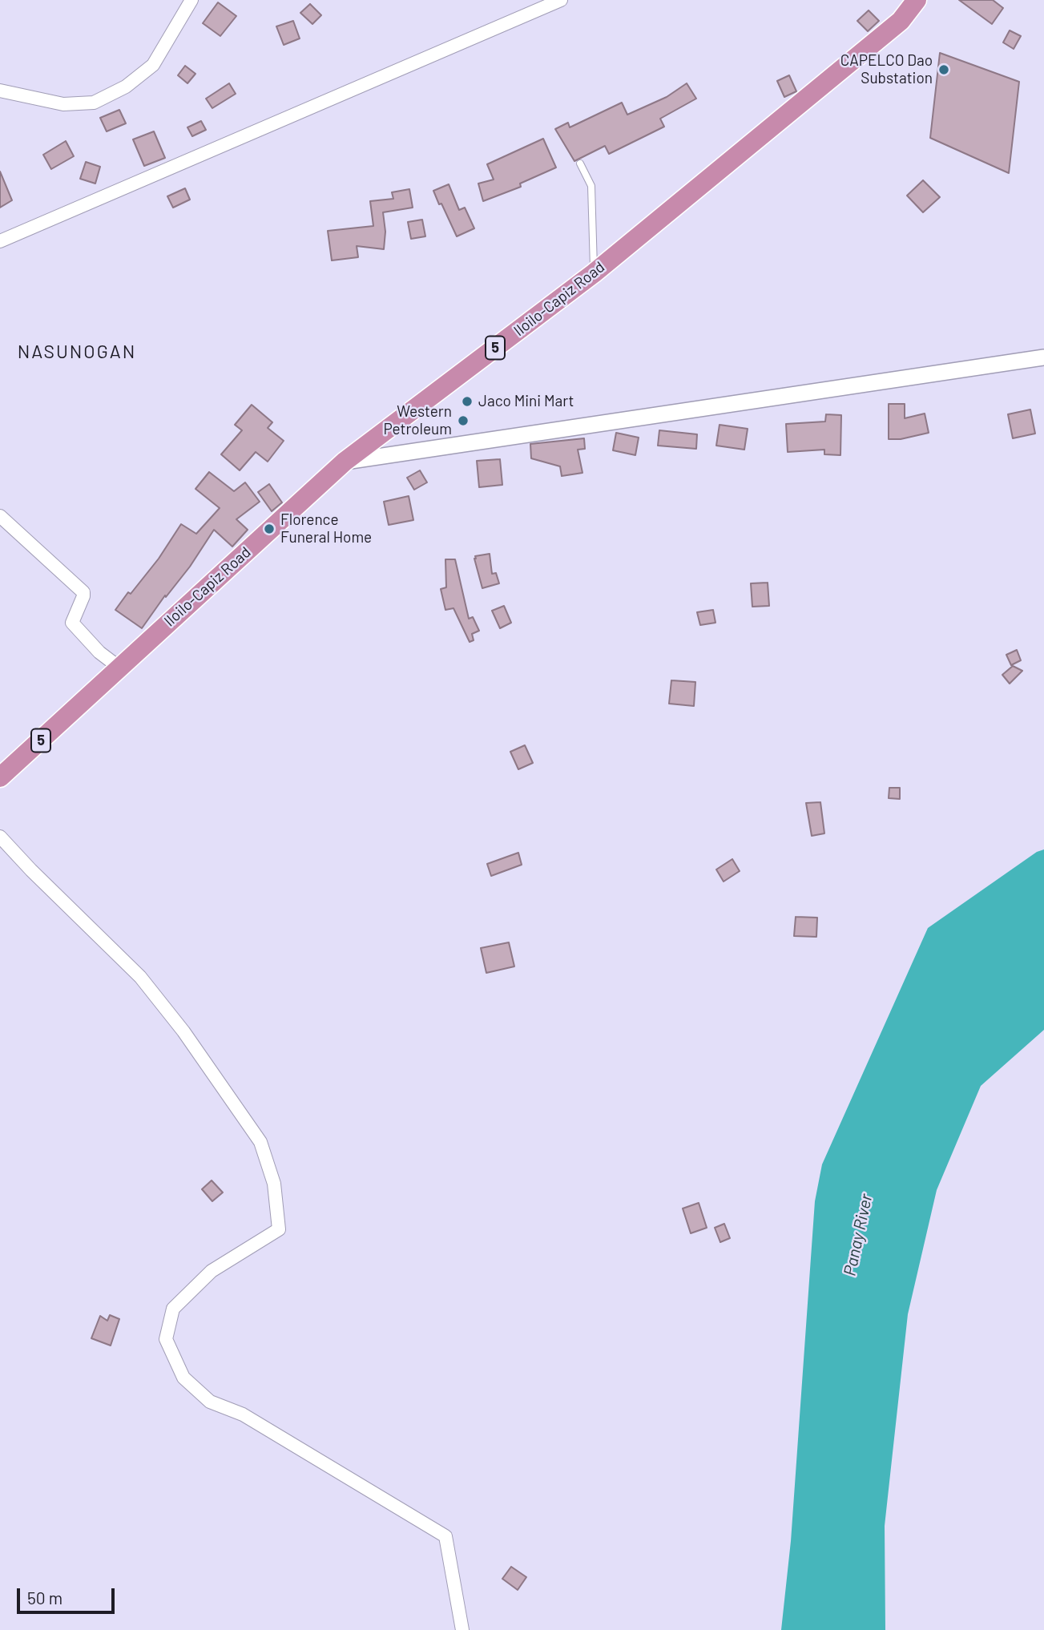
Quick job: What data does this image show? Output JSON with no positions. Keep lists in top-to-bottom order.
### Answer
{
  "streets": {
    "highway": ["Iloilo-Capiz Road", "5"]
  },
  "districts": ["NASUNOGAN"],
  "water": ["Panay River"],
  "places": [
    "CAPELCO Dao Substation",
    "Jaco Mini Mart",
    "Western Petroleum",
    "Florence Funeral Home"
  ],
  "scale_bar": "50 m"
}
